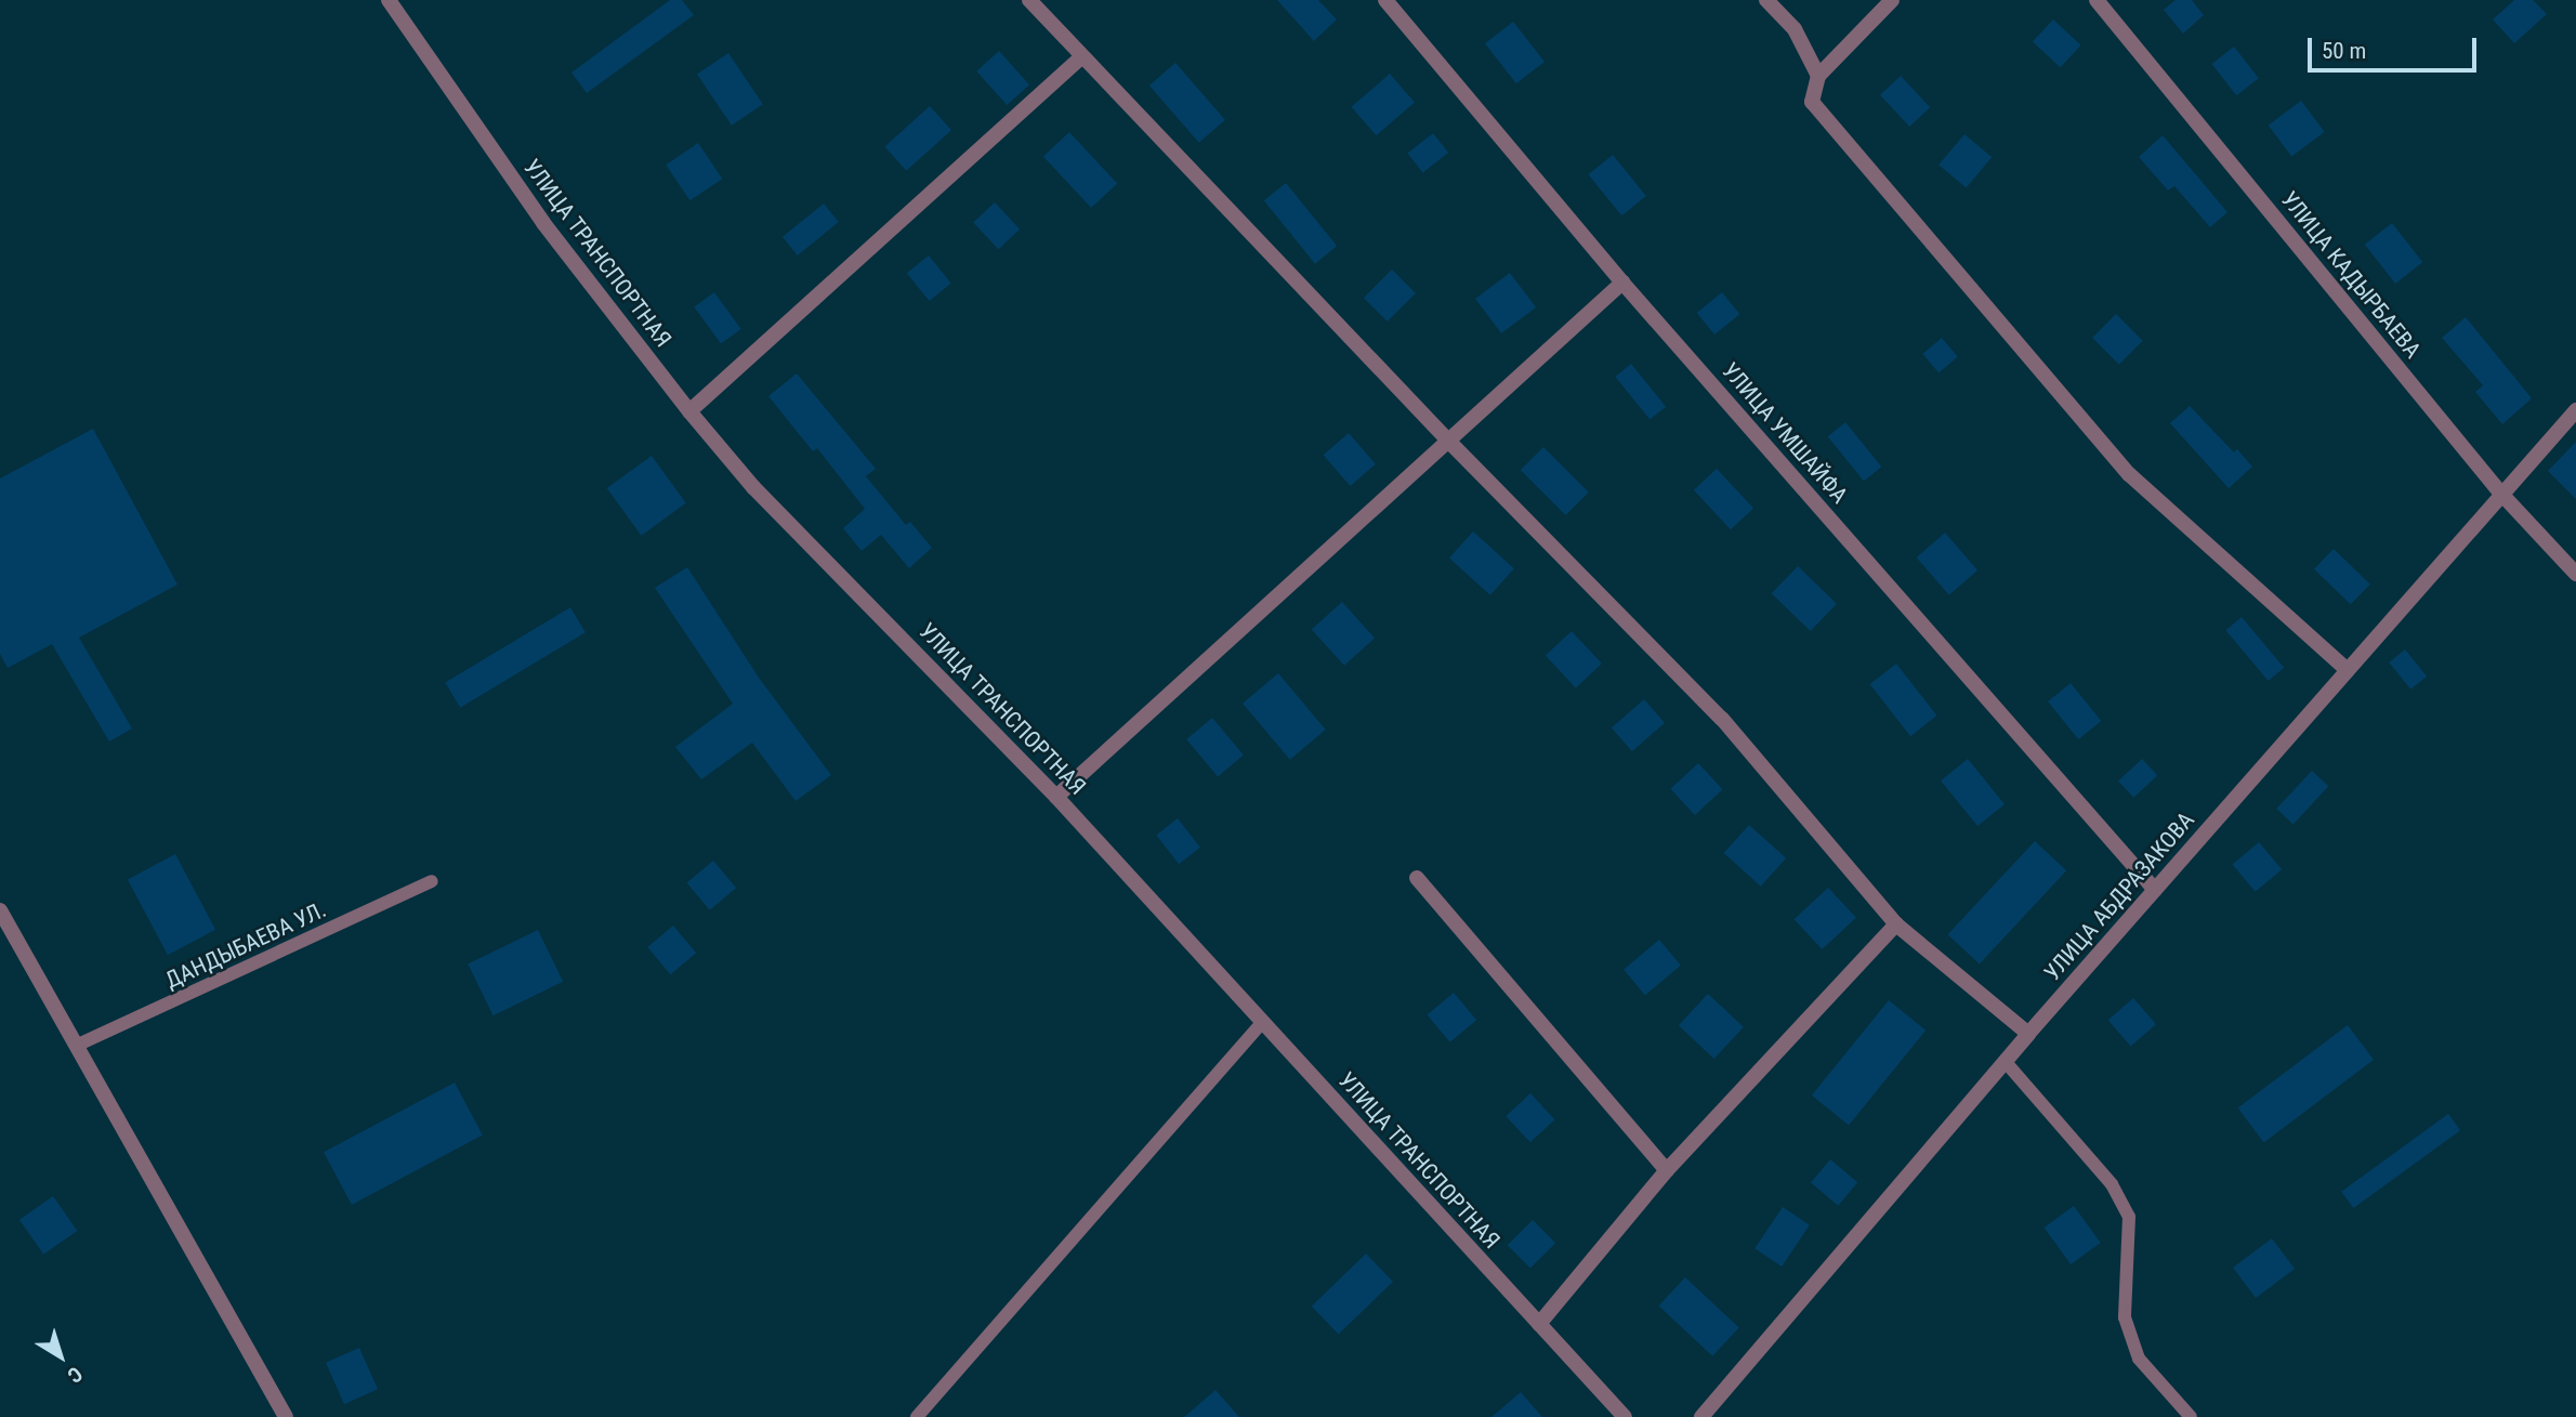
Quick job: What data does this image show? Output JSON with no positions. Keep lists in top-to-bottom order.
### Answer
{
  "streets": {
    "street": [
      "УЛИЦА ТРАНСПОРТНАЯ",
      "УЛИЦА КАДЫРБАЕВА",
      "УЛИЦА УМШАЙФА",
      "УЛИЦА АБДРАЗАКОВА"
    ],
    "lane": ["ДАНДЫБАЕВА УЛ."]
  },
  "crossings": [
    ["УЛИЦА КАДЫРБАЕВА", "УЛИЦА АБДРАЗАКОВА"],
    ["УЛИЦА УМШАЙФА", "УЛИЦА АБДРАЗАКОВА"]
  ],
  "scale_bar": "50 m",
  "north": "bottom right"
}
